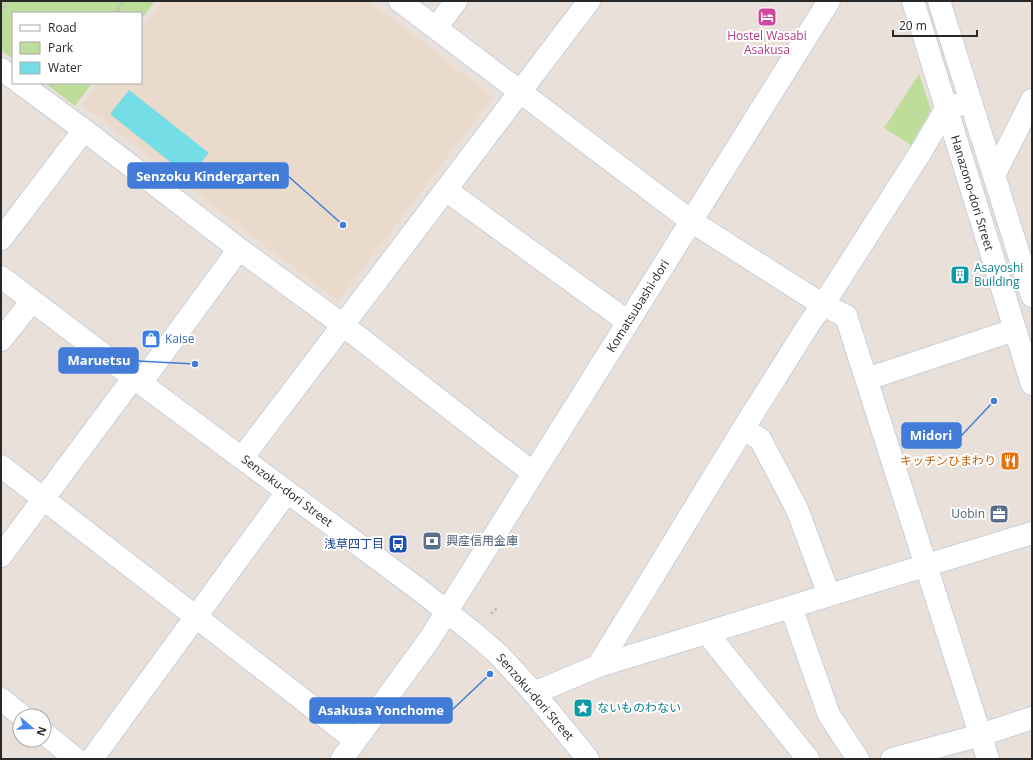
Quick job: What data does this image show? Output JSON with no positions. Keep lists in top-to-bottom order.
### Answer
{
  "streets": {
    "street": ["Hanazono-dori Street", "Komatsubashi-dori", "Senzoku-dori Street"]
  },
  "crossings": [
    ["Komatsubashi-dori", "Senzoku-dori Street"]
  ],
  "places": {
    "hotel": ["Hostel Wasabi Asakusa"],
    "other": [
      "Senzoku Kindergarten",
      "Maruetsu",
      "Midori",
      "Asakusa Yonchome"
    ],
    "building": ["Asayoshi Building"],
    "shop": ["Kaise"],
    "restaurant": ["キッチンひまわり"],
    "office": ["Uobin"],
    "bank": ["興産信用金庫"],
    "bus stop": ["浅草四丁目"],
    "place": ["ないものわない"]
  },
  "legend": ["Road", "Park", "Water"],
  "scale_bar": "20 m",
  "north": "right"
}
